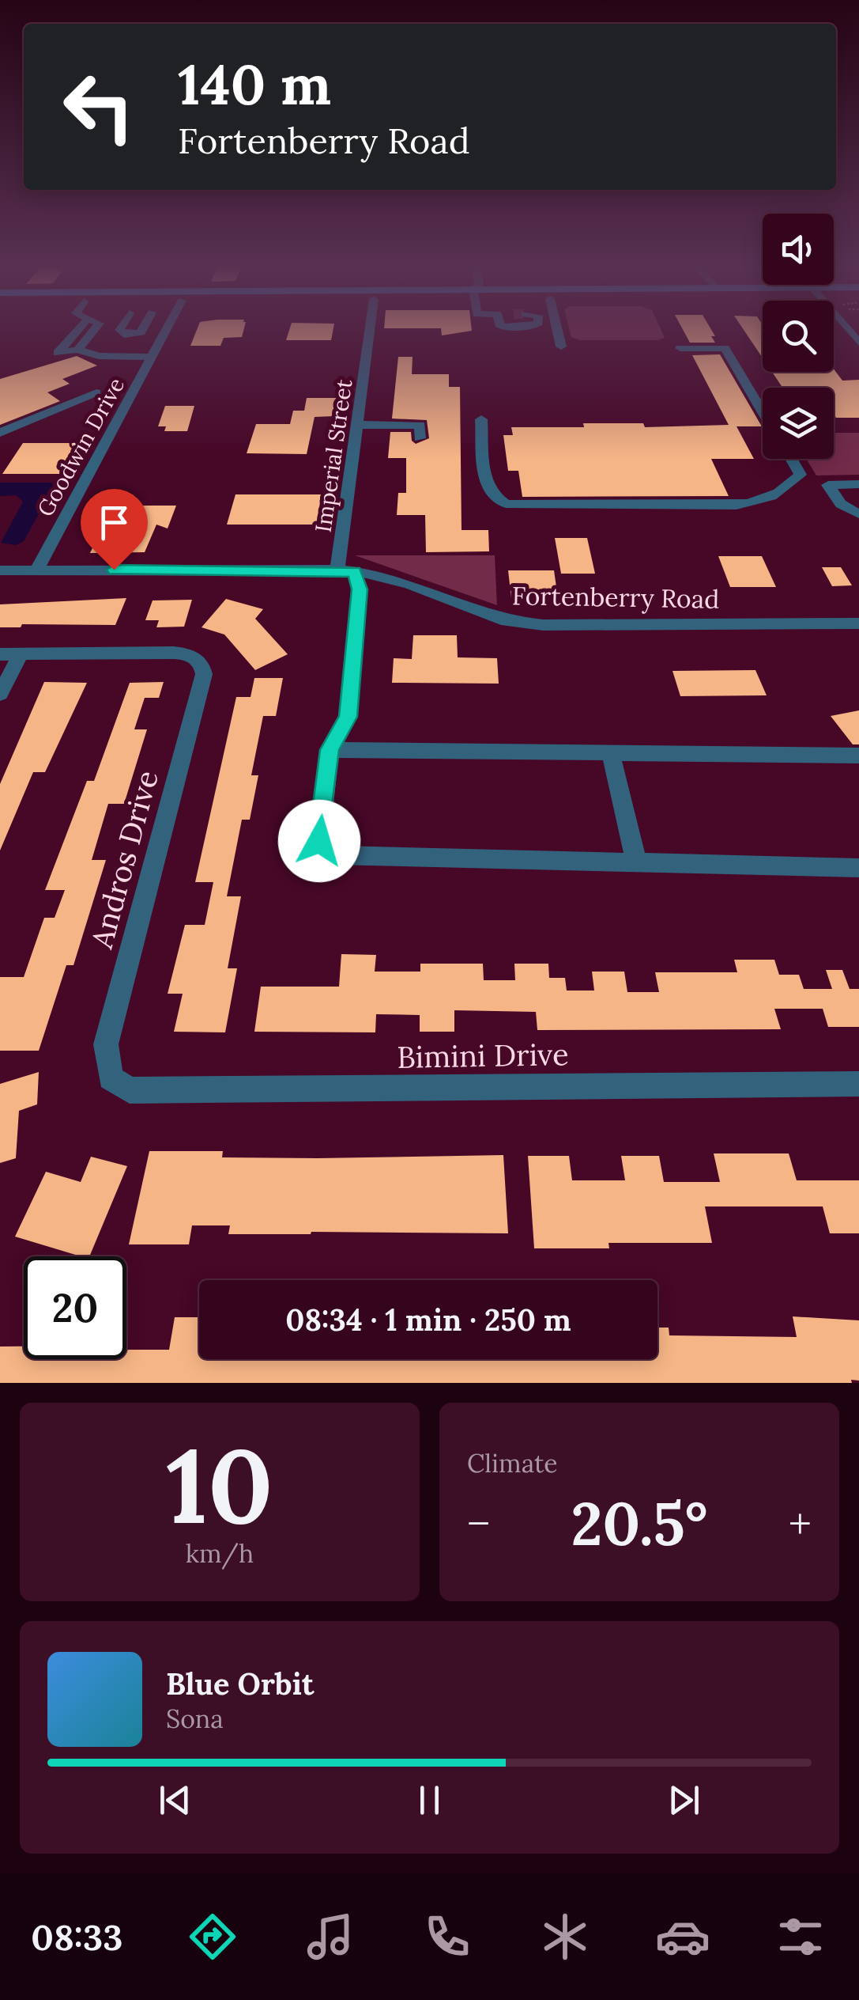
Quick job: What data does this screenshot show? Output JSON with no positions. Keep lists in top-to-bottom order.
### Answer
{
  "streets": {
    "street": [
      "Goodwin Drive",
      "Imperial Street",
      "Fortenberry Road",
      "Andros Drive",
      "Bimini Drive"
    ]
  },
  "crossings": [
    ["Goodwin Drive", "Fortenberry Road"],
    ["Imperial Street", "Fortenberry Road"],
    ["Andros Drive", "Bimini Drive"]
  ],
  "page": {
    "turn": ["140 m", "Fortenberry Road"],
    "limit": "20",
    "trip": "08:34 · 1 min · 250 m",
    "tile": [
      ["10", "km/h"],
      "Climate"
    ],
    "heat": ["−", "20.5°", "+"],
    "song": ["Blue Orbit", "Sona"],
    "tabs": "08:33"
  }
}
